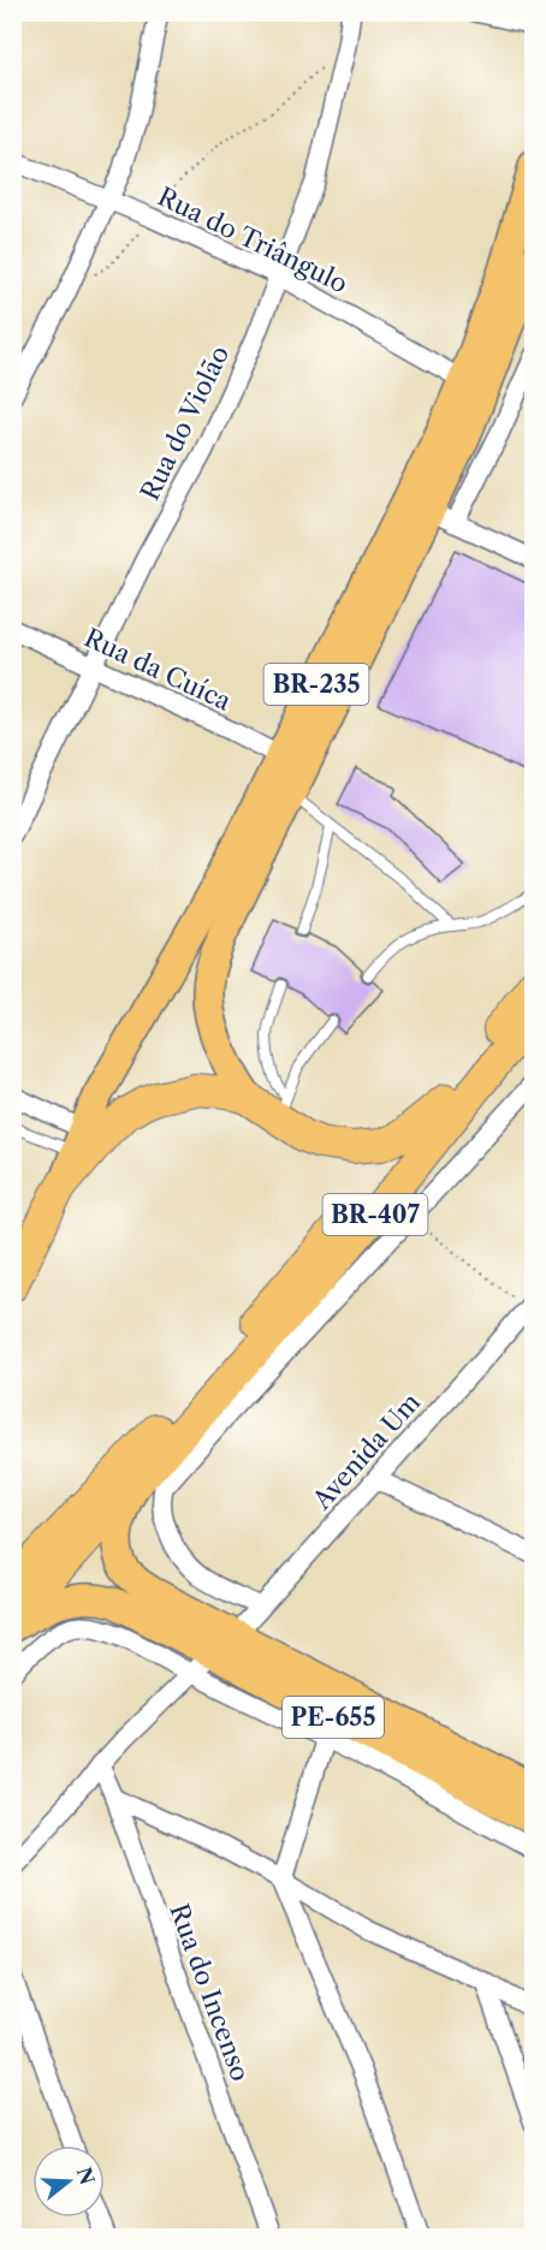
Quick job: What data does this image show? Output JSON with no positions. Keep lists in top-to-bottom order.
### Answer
{
  "streets": {
    "highway": ["BR-407"],
    "main road": ["BR-235", "PE-655"],
    "street": [
      "Rua do Triângulo",
      "Rua do Violão",
      "Rua da Cuíca",
      "Avenida Um",
      "Rua do Incenso"
    ]
  },
  "crossings": [
    ["Rua do Triângulo", "Rua do Violão"],
    ["Rua do Triângulo", "BR-235"],
    ["Rua do Violão", "Rua da Cuíca"],
    ["Rua da Cuíca", "BR-235"],
    ["BR-407", "PE-655"],
    ["Avenida Um", "PE-655"]
  ],
  "north": "right"
}
